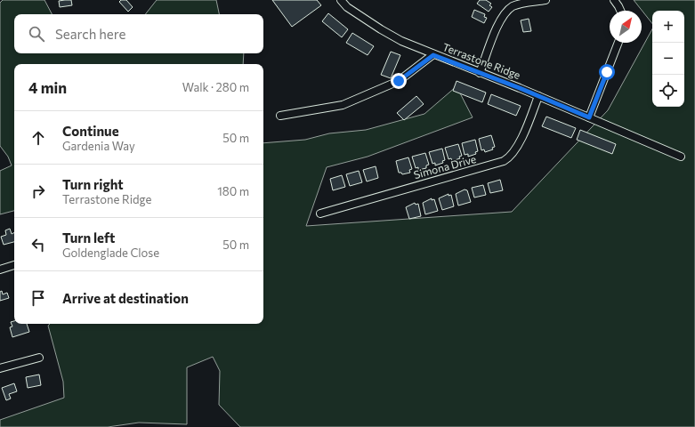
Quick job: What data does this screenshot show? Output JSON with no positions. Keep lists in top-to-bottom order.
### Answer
{
  "streets": {
    "street": ["Terrastone Ridge", "Simona Drive"]
  },
  "crossings": [
    ["Terrastone Ridge", "Simona Drive"]
  ],
  "north": "top right",
  "page": {
    "map_buttons": ["+", "−"],
    "search": "Search here",
    "heading": ["4 min", "Walk · 280 m"],
    "list": [
      ["Continue", "Gardenia Way", "50 m"],
      ["Turn right", "Terrastone Ridge", "180 m"],
      ["Turn left", "Goldenglade Close", "50 m"],
      "Arrive at destination"
    ]
  }
}
